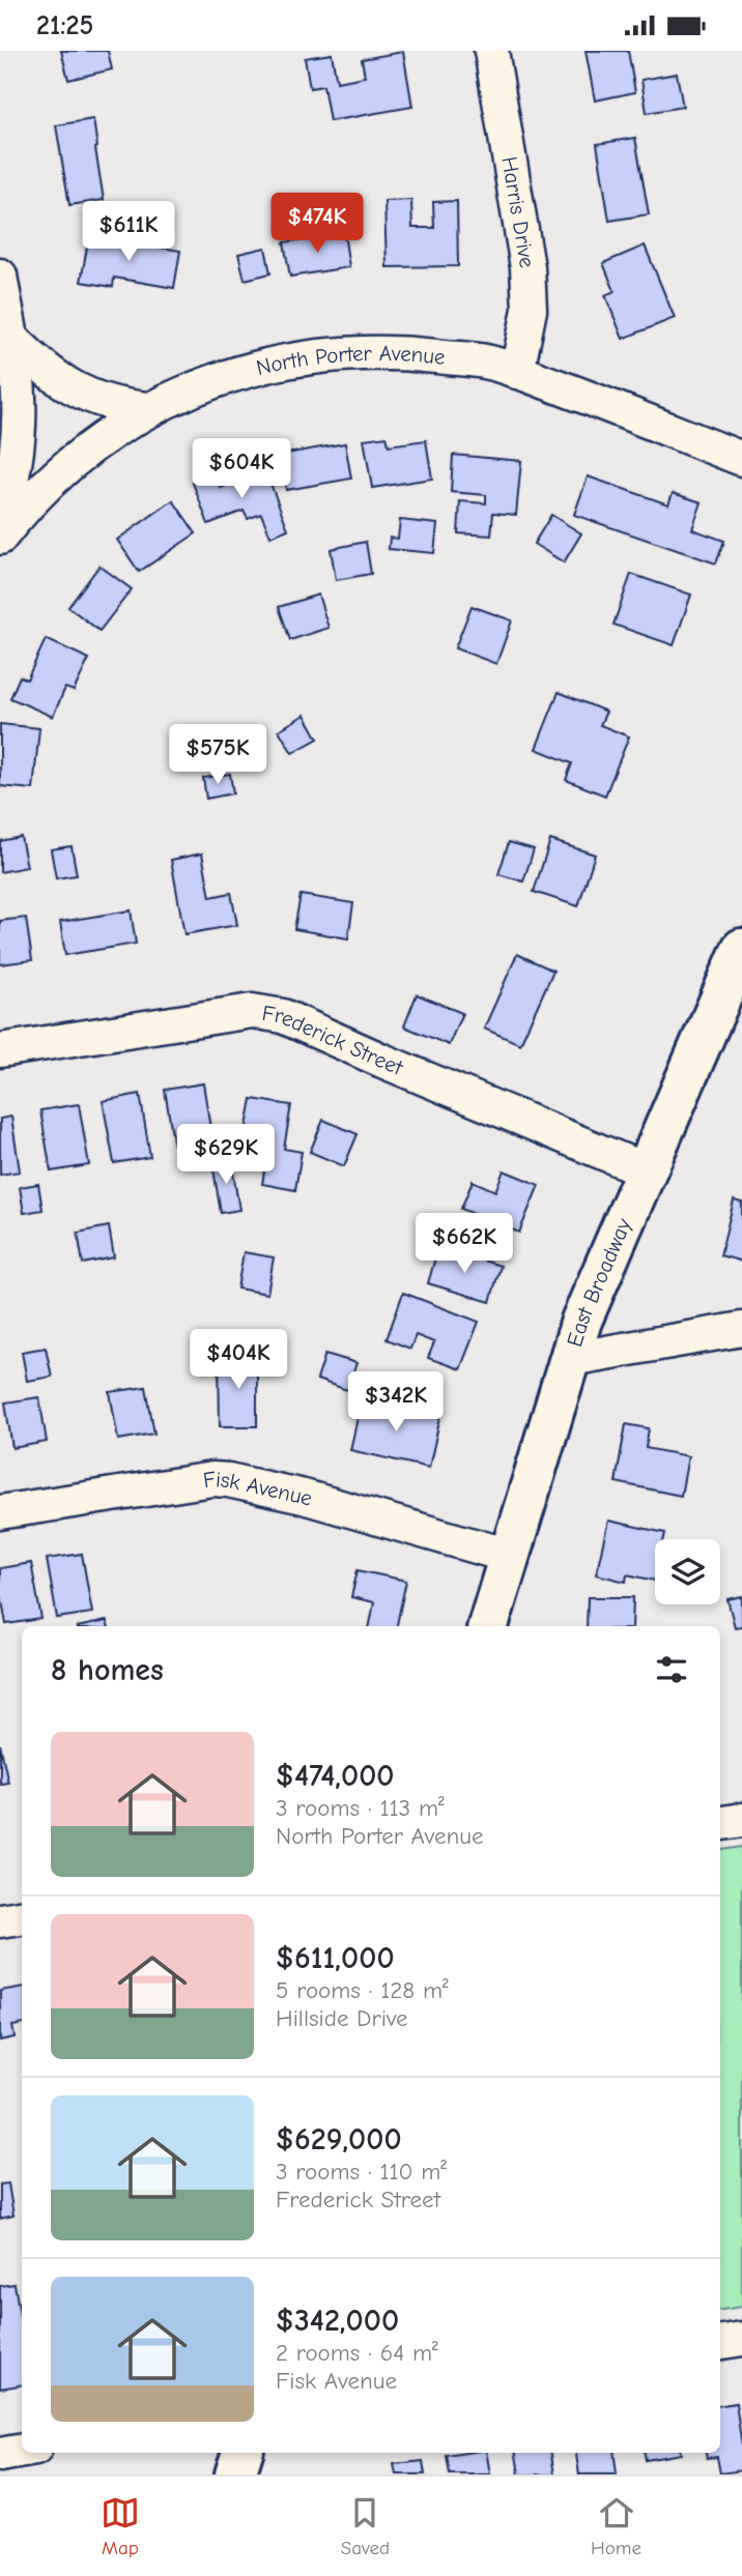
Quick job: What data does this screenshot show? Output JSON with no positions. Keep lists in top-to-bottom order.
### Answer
{
  "streets": {
    "main road": ["East Broadway"],
    "street": [
      "Harris Drive",
      "North Porter Avenue",
      "Frederick Street",
      "Fisk Avenue"
    ]
  },
  "crossings": [
    ["Harris Drive", "North Porter Avenue"],
    ["Frederick Street", "East Broadway"],
    ["East Broadway", "Fisk Avenue"]
  ],
  "page": {
    "status": "21:25",
    "price": [
      "$474K",
      "$611K",
      "$604K",
      "$575K",
      "$629K",
      "$662K",
      "$404K",
      "$342K"
    ],
    "heading": "8 homes",
    "list": [
      {
        "name": "$474,000",
        "note": "3 rooms · 113 m² · North Porter Avenue"
      },
      {
        "name": "$611,000",
        "note": "5 rooms · 128 m² · Hillside Drive"
      },
      {
        "name": "$629,000",
        "note": "3 rooms · 110 m² · Frederick Street"
      },
      {
        "name": "$342,000",
        "note": "2 rooms · 64 m² · Fisk Avenue"
      }
    ],
    "tabs": ["Map", "Saved", "Home"]
  }
}
